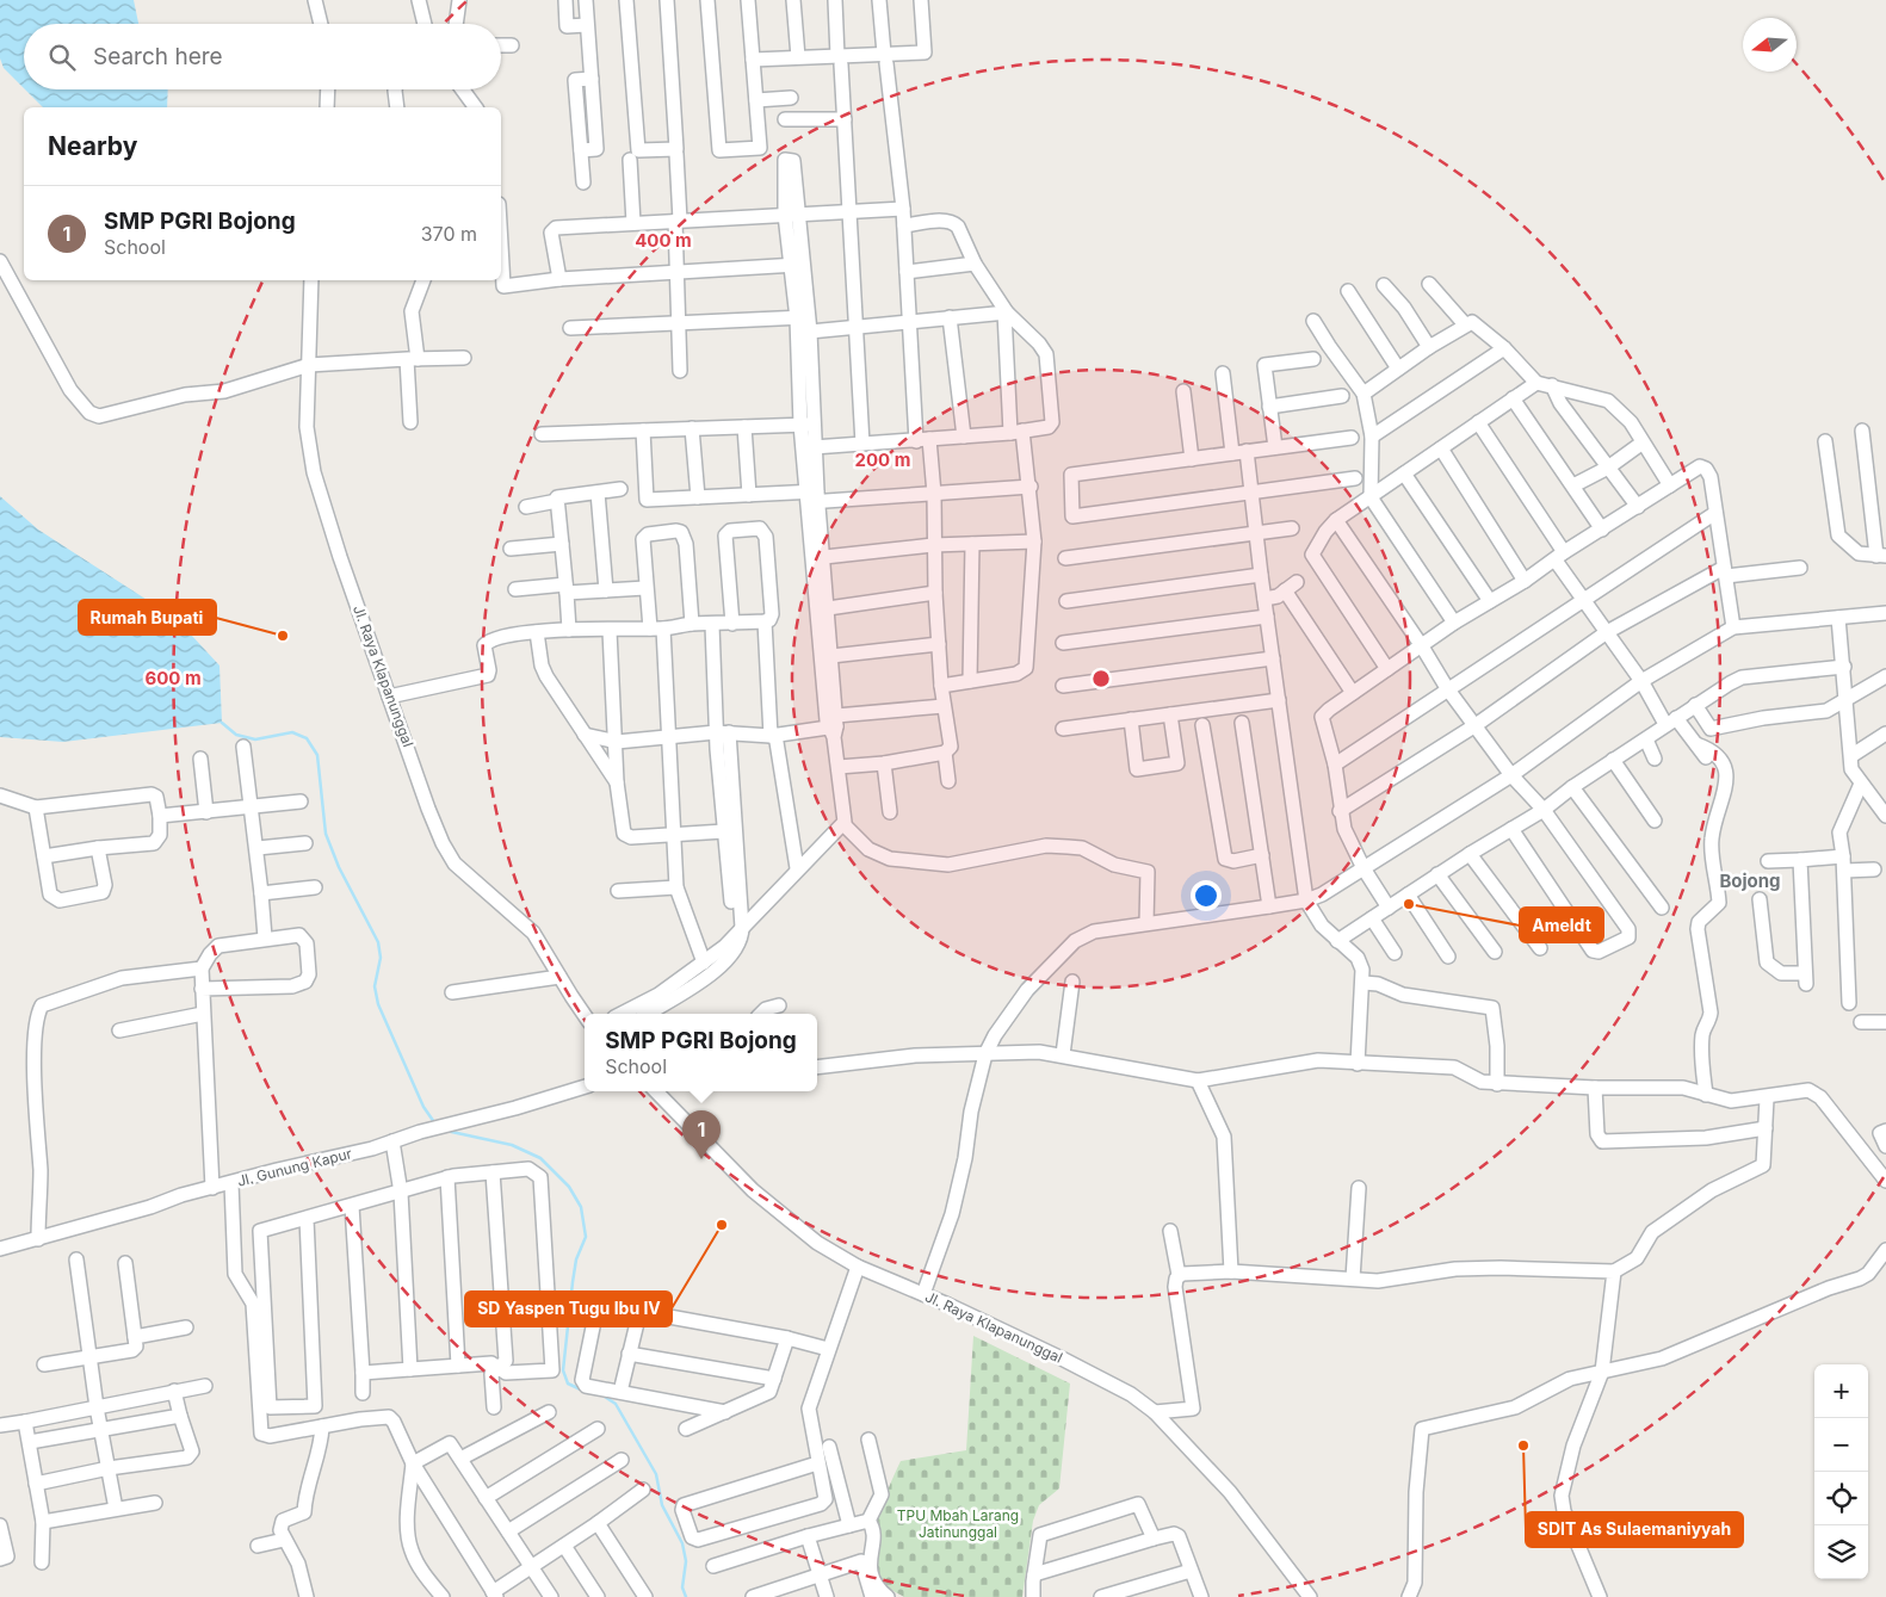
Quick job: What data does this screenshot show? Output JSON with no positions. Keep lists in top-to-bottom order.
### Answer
{
  "streets": {
    "street": ["Jl. Raya Klapanunggal", "Jl. Gunung Kapur"]
  },
  "districts": ["Bojong"],
  "parks": ["TPU Mbah Larang Jatinunggal"],
  "places": [
    "Rumah Bupati",
    "Ameldt",
    "SD Yaspen Tugu Ibu IV",
    "SDIT As Sulaemaniyyah"
  ],
  "north": "left",
  "page": {
    "search": "Search here",
    "heading": "Nearby",
    "list": [
      {
        "mark": "1",
        "name": "SMP PGRI Bojong",
        "note": "School",
        "value": "370 m"
      }
    ],
    "popup": ["SMP PGRI Bojong", "School"],
    "pins": "1",
    "map_buttons": ["+", "−"]
  },
  "rings": ["400 m", "200 m", "600 m"]
}
